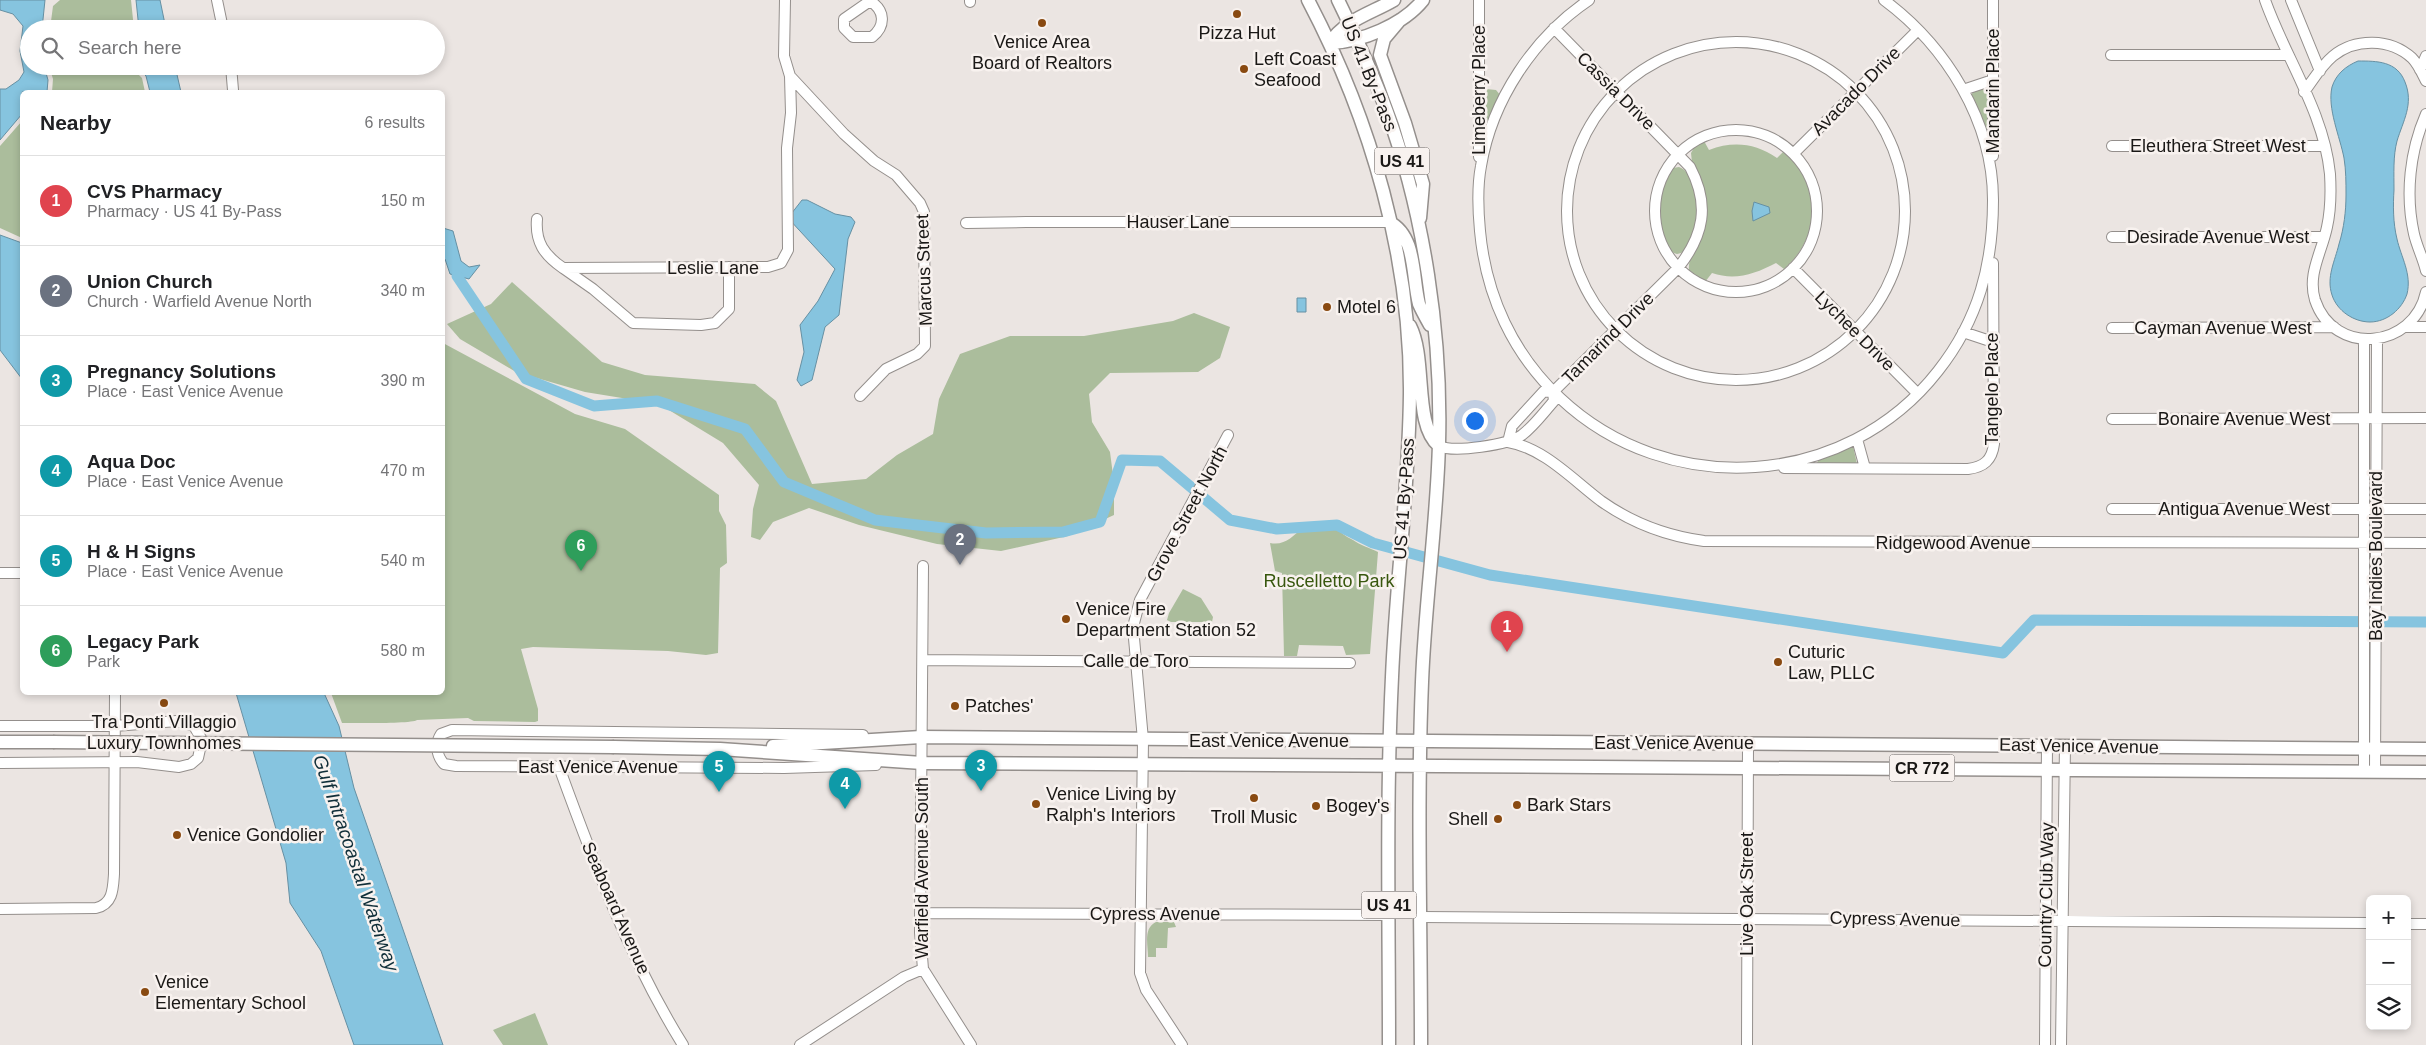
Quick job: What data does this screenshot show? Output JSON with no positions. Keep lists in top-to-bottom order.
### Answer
{
  "streets": {
    "main road": [
      "US 41 By-Pass",
      "US 41",
      "East Venice Avenue",
      "CR 772"
    ],
    "street": [
      "Limeberry Place",
      "Cassia Drive",
      "Avacado Drive",
      "Mandarin Place",
      "Eleuthera Street West",
      "Hauser Lane",
      "Desirade Avenue West",
      "Leslie Lane",
      "Marcus Street",
      "Cayman Avenue West",
      "Lychee Drive",
      "Tamarind Drive",
      "Tangelo Place",
      "Bonaire Avenue West",
      "Antigua Avenue West",
      "Grove Street North",
      "Ridgewood Avenue",
      "Bay Indies Boulevard",
      "Calle de Toro",
      "Warfield Avenue South",
      "Live Oak Street",
      "Country Club Way",
      "Seaboard Avenue",
      "Cypress Avenue"
    ]
  },
  "crossings": [
    ["US 41 By-Pass", "Hauser Lane"],
    ["US 41 By-Pass", "Tamarind Drive"],
    ["US 41 By-Pass", "East Venice Avenue"],
    ["US 41 By-Pass", "Cypress Avenue"],
    ["Cassia Drive", "Tamarind Drive"],
    ["Leslie Lane", "Marcus Street"],
    ["Tamarind Drive", "Ridgewood Avenue"],
    ["Bonaire Avenue West", "Bay Indies Boulevard"],
    ["Antigua Avenue West", "Bay Indies Boulevard"],
    ["Grove Street North", "Calle de Toro"],
    ["Grove Street North", "East Venice Avenue"],
    ["Grove Street North", "Cypress Avenue"],
    ["Ridgewood Avenue", "Bay Indies Boulevard"],
    ["Bay Indies Boulevard", "East Venice Avenue"],
    ["Calle de Toro", "Warfield Avenue South"],
    ["East Venice Avenue", "Warfield Avenue South"],
    ["East Venice Avenue", "Live Oak Street"],
    ["East Venice Avenue", "Country Club Way"],
    ["East Venice Avenue", "Seaboard Avenue"],
    ["Warfield Avenue South", "Cypress Avenue"],
    ["Live Oak Street", "Cypress Avenue"],
    ["Country Club Way", "Cypress Avenue"]
  ],
  "water": ["Gulf Intracoastal Waterway"],
  "parks": ["Ruscelletto Park"],
  "places": [
    "Pizza Hut",
    "Venice Area Board of Realtors",
    "Left Coast Seafood",
    "Motel 6",
    "Venice Fire Department Station 52",
    "Cuturic Law, PLLC",
    "Tra Ponti Villaggio Luxury Townhomes",
    "Patches'",
    "Troll Music",
    "Venice Living by Ralph's Interiors",
    "Bark Stars",
    "Bogey's",
    "Shell",
    "Venice Gondolier",
    "Venice Elementary School"
  ],
  "page": {
    "search": "Search here",
    "heading": ["Nearby", "6 results"],
    "list": [
      {
        "mark": "1",
        "name": "CVS Pharmacy",
        "note": "Pharmacy · US 41 By-Pass",
        "value": "150 m"
      },
      {
        "mark": "2",
        "name": "Union Church",
        "note": "Church · Warfield Avenue North",
        "value": "340 m"
      },
      {
        "mark": "3",
        "name": "Pregnancy Solutions",
        "note": "Place · East Venice Avenue",
        "value": "390 m"
      },
      {
        "mark": "4",
        "name": "Aqua Doc",
        "note": "Place · East Venice Avenue",
        "value": "470 m"
      },
      {
        "mark": "5",
        "name": "H & H Signs",
        "note": "Place · East Venice Avenue",
        "value": "540 m"
      },
      {
        "mark": "6",
        "name": "Legacy Park",
        "note": "Park",
        "value": "580 m"
      }
    ],
    "pins": [
      "2",
      "6",
      "1",
      "3",
      "5",
      "4"
    ],
    "map_buttons": ["+", "−"]
  }
}
